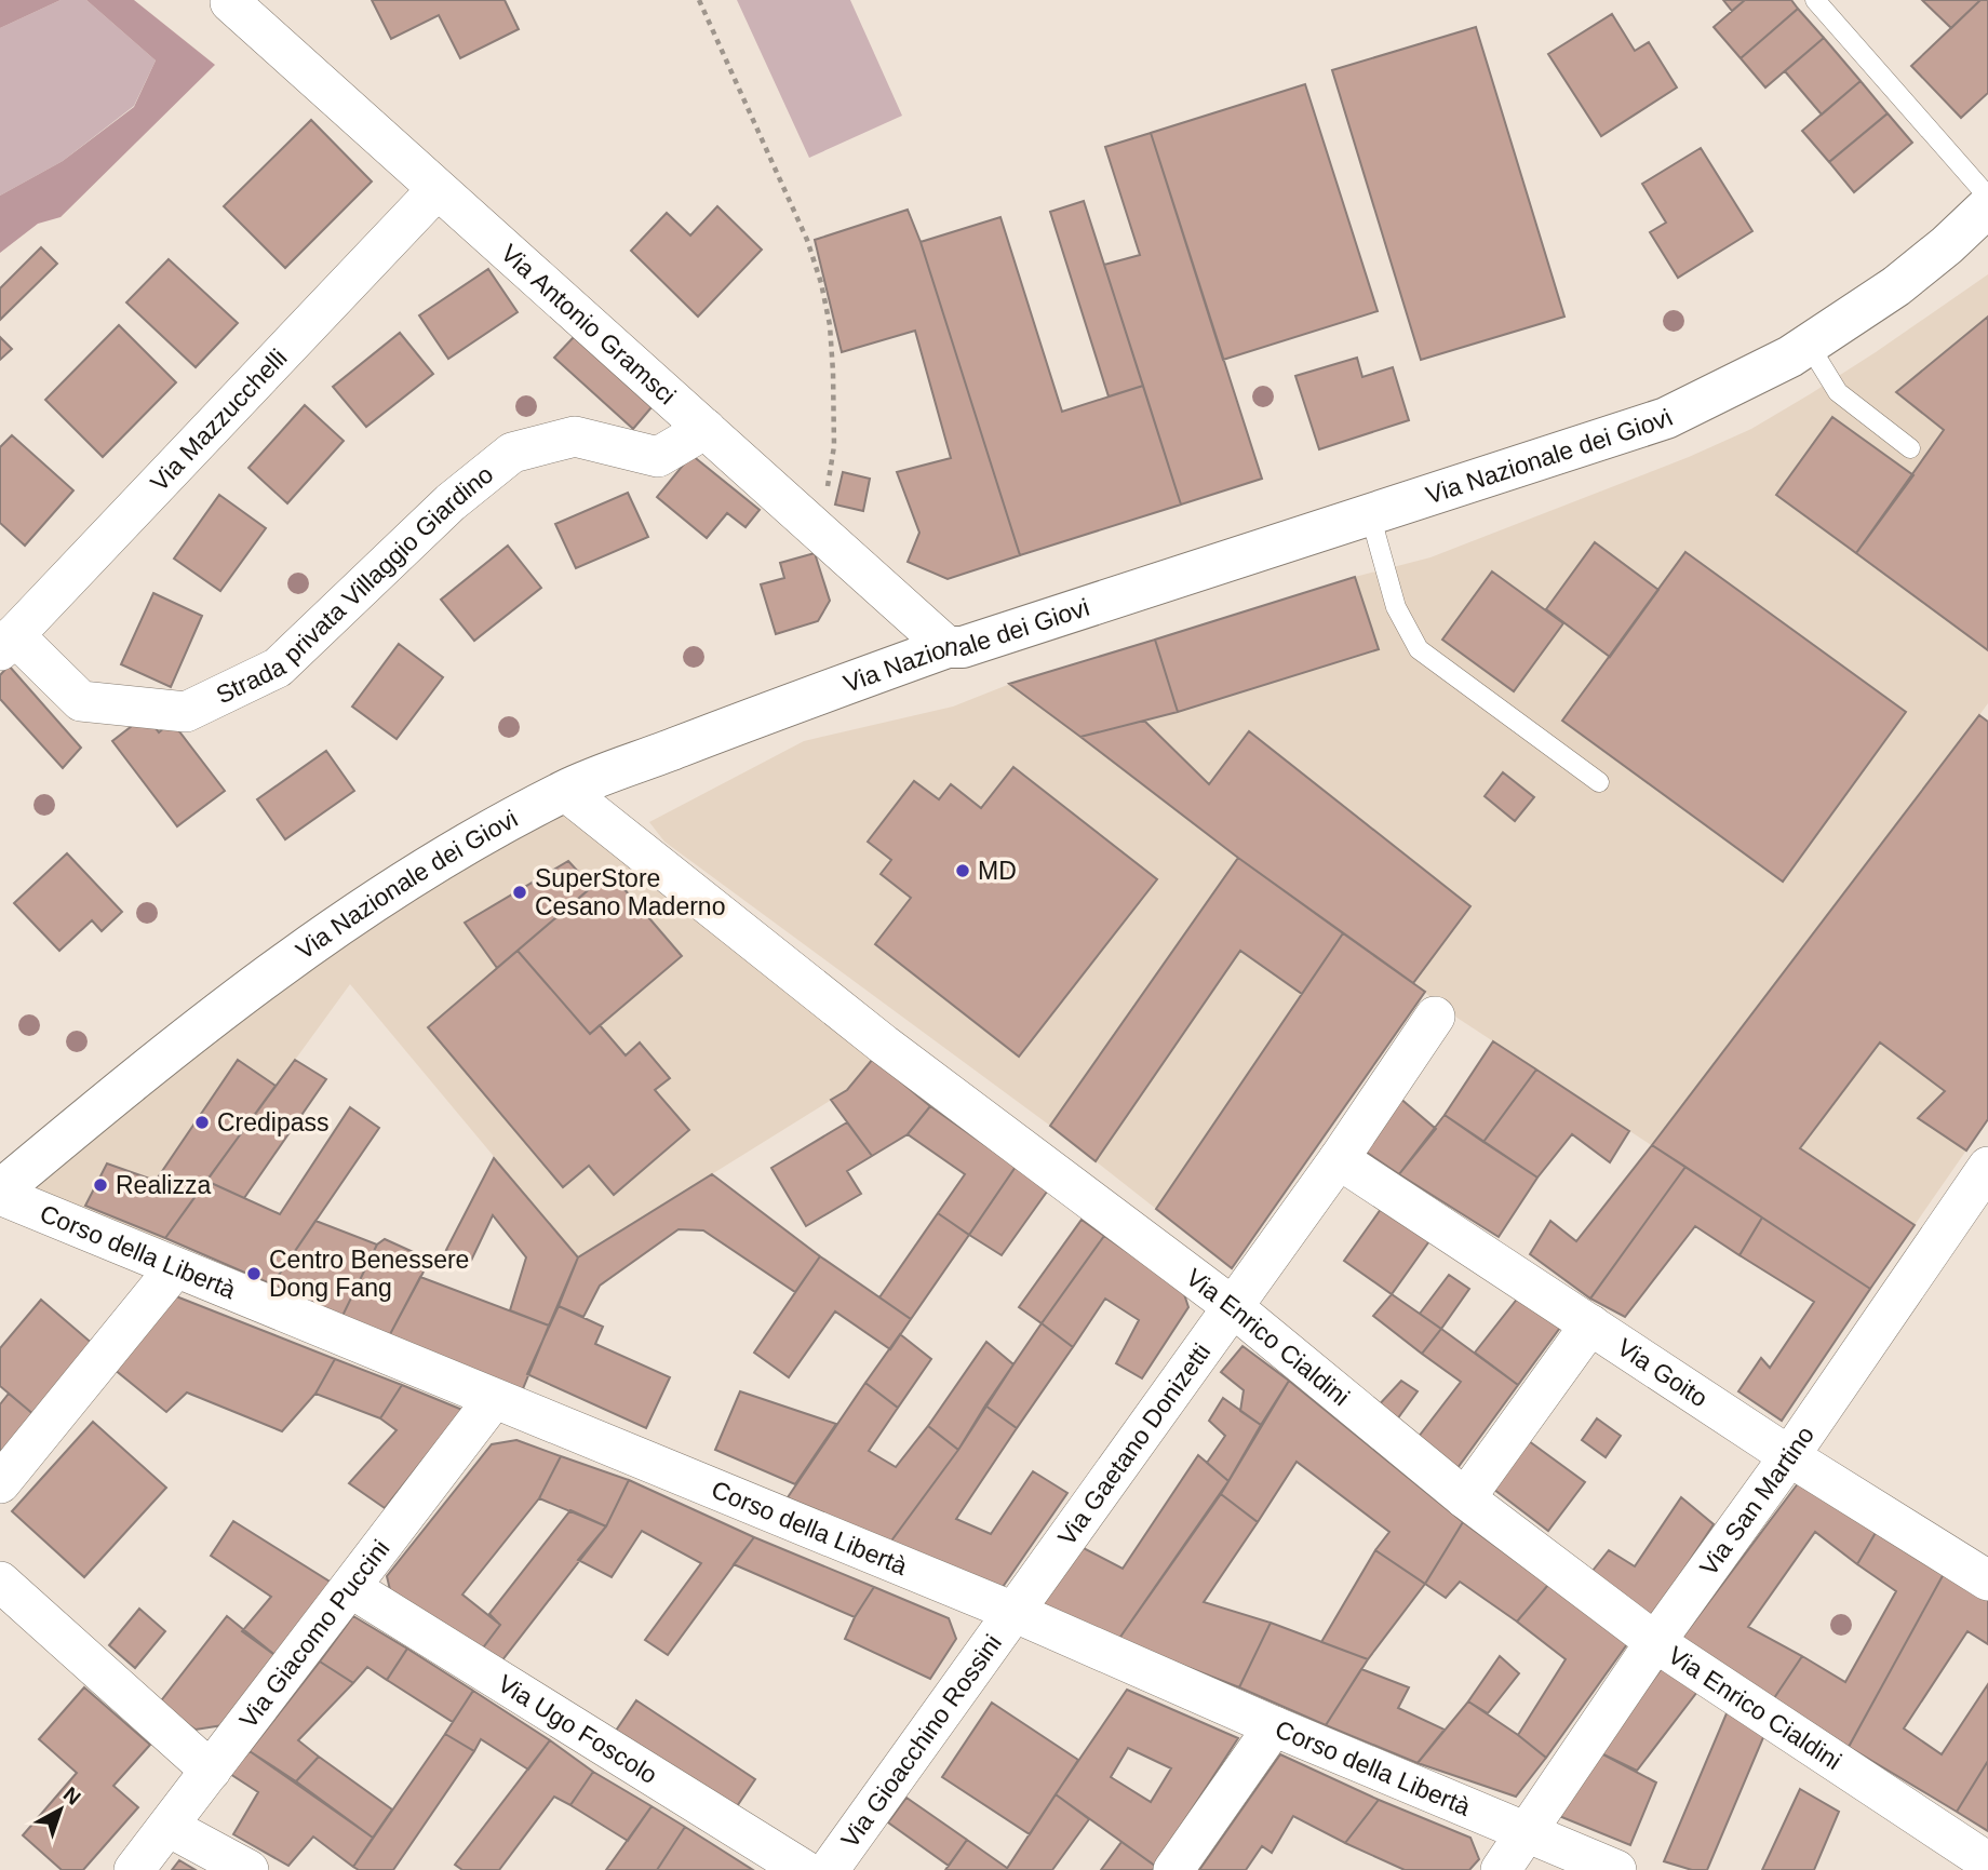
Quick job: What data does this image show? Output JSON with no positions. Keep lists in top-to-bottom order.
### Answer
{
  "streets": {
    "main road": ["Via Nazionale dei Giovi"],
    "street": [
      "Via Antonio Gramsci",
      "Via Mazzucchelli",
      "Strada privata Villaggio Giardino",
      "Corso della Libertà",
      "Via Enrico Cialdini",
      "Via Goito",
      "Via Gaetano Donizetti",
      "Via San Martino",
      "Via Giacomo Puccini",
      "Via Ugo Foscolo",
      "Via Gioacchino Rossini"
    ]
  },
  "crossings": [
    ["Via Antonio Gramsci", "Via Mazzucchelli"],
    ["Via Antonio Gramsci", "Via Nazionale dei Giovi"],
    ["Via Antonio Gramsci", "Strada privata Villaggio Giardino"],
    ["Via Mazzucchelli", "Strada privata Villaggio Giardino"],
    ["Via Nazionale dei Giovi", "Corso della Libertà"],
    ["Via Nazionale dei Giovi", "Via Enrico Cialdini"],
    ["Corso della Libertà", "Via Gaetano Donizetti"],
    ["Corso della Libertà", "Via San Martino"],
    ["Corso della Libertà", "Via Giacomo Puccini"],
    ["Corso della Libertà", "Via Gioacchino Rossini"],
    ["Via Enrico Cialdini", "Via Gaetano Donizetti"],
    ["Via Enrico Cialdini", "Via San Martino"],
    ["Via Goito", "Via Gaetano Donizetti"],
    ["Via Goito", "Via San Martino"],
    ["Via Gaetano Donizetti", "Via Gioacchino Rossini"],
    ["Via Giacomo Puccini", "Via Ugo Foscolo"]
  ],
  "places": [
    "MD",
    "SuperStore Cesano Maderno",
    "Credipass",
    "Realizza",
    "Centro Benessere Dong Fang"
  ],
  "north": "top right"
}
